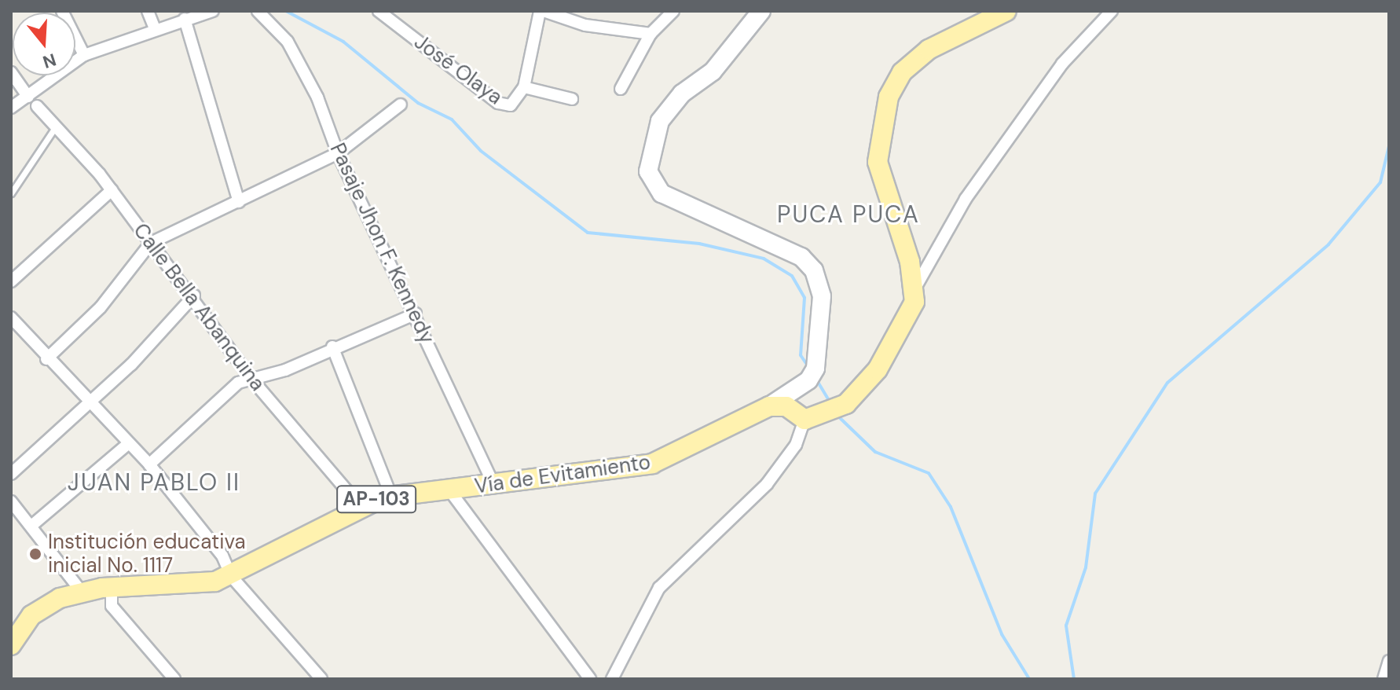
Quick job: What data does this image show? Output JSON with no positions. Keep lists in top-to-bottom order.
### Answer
{
  "streets": {
    "main road": ["Vía de Evitamiento", "AP-103"],
    "street": ["José Olaya", "Pasaje Jhon F. Kennedy", "Calle Bella Abanquina"]
  },
  "crossings": [
    ["Pasaje Jhon F. Kennedy", "Vía de Evitamiento"],
    ["Calle Bella Abanquina", "Vía de Evitamiento"]
  ],
  "districts": ["PUCA PUCA", "JUAN PABLO II"],
  "places": ["Institución educativa inicial No. 1117"],
  "north": "bottom"
}
